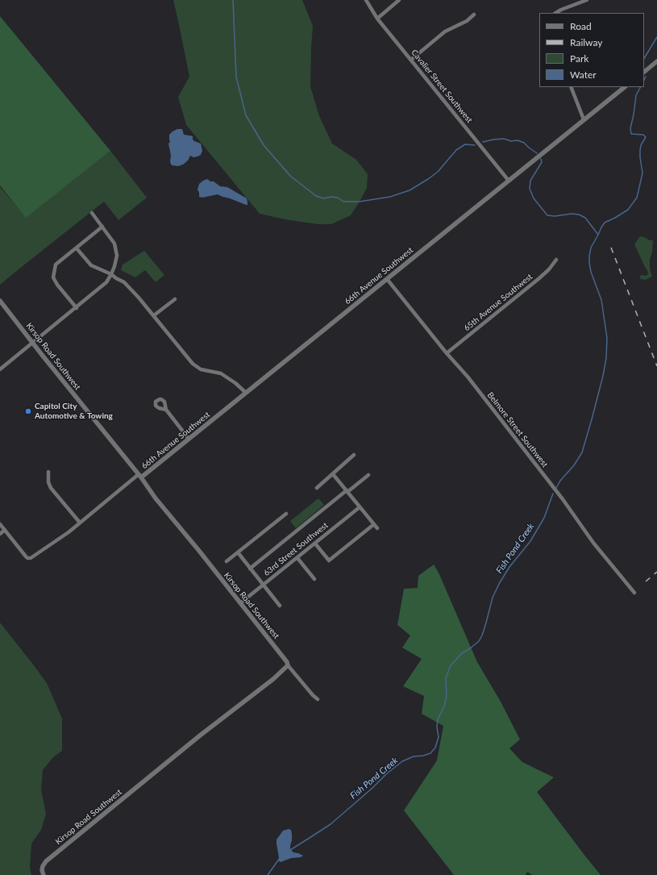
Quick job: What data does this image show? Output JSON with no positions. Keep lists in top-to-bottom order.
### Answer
{
  "streets": {
    "street": [
      "Cavalier Street Southwest",
      "66th Avenue Southwest",
      "65th Avenue Southwest",
      "Kirsop Road Southwest",
      "Belmore Street Southwest",
      "63rd Street Southwest"
    ]
  },
  "crossings": [
    ["Cavalier Street Southwest", "66th Avenue Southwest"],
    ["66th Avenue Southwest", "Kirsop Road Southwest"],
    ["66th Avenue Southwest", "Belmore Street Southwest"],
    ["65th Avenue Southwest", "Belmore Street Southwest"],
    ["Kirsop Road Southwest", "63rd Street Southwest"]
  ],
  "water": ["Fish Pond Creek"],
  "places": ["Capitol City Automotive & Towing"],
  "legend": [
    "Road",
    "Railway",
    "Park",
    "Water"
  ]
}
